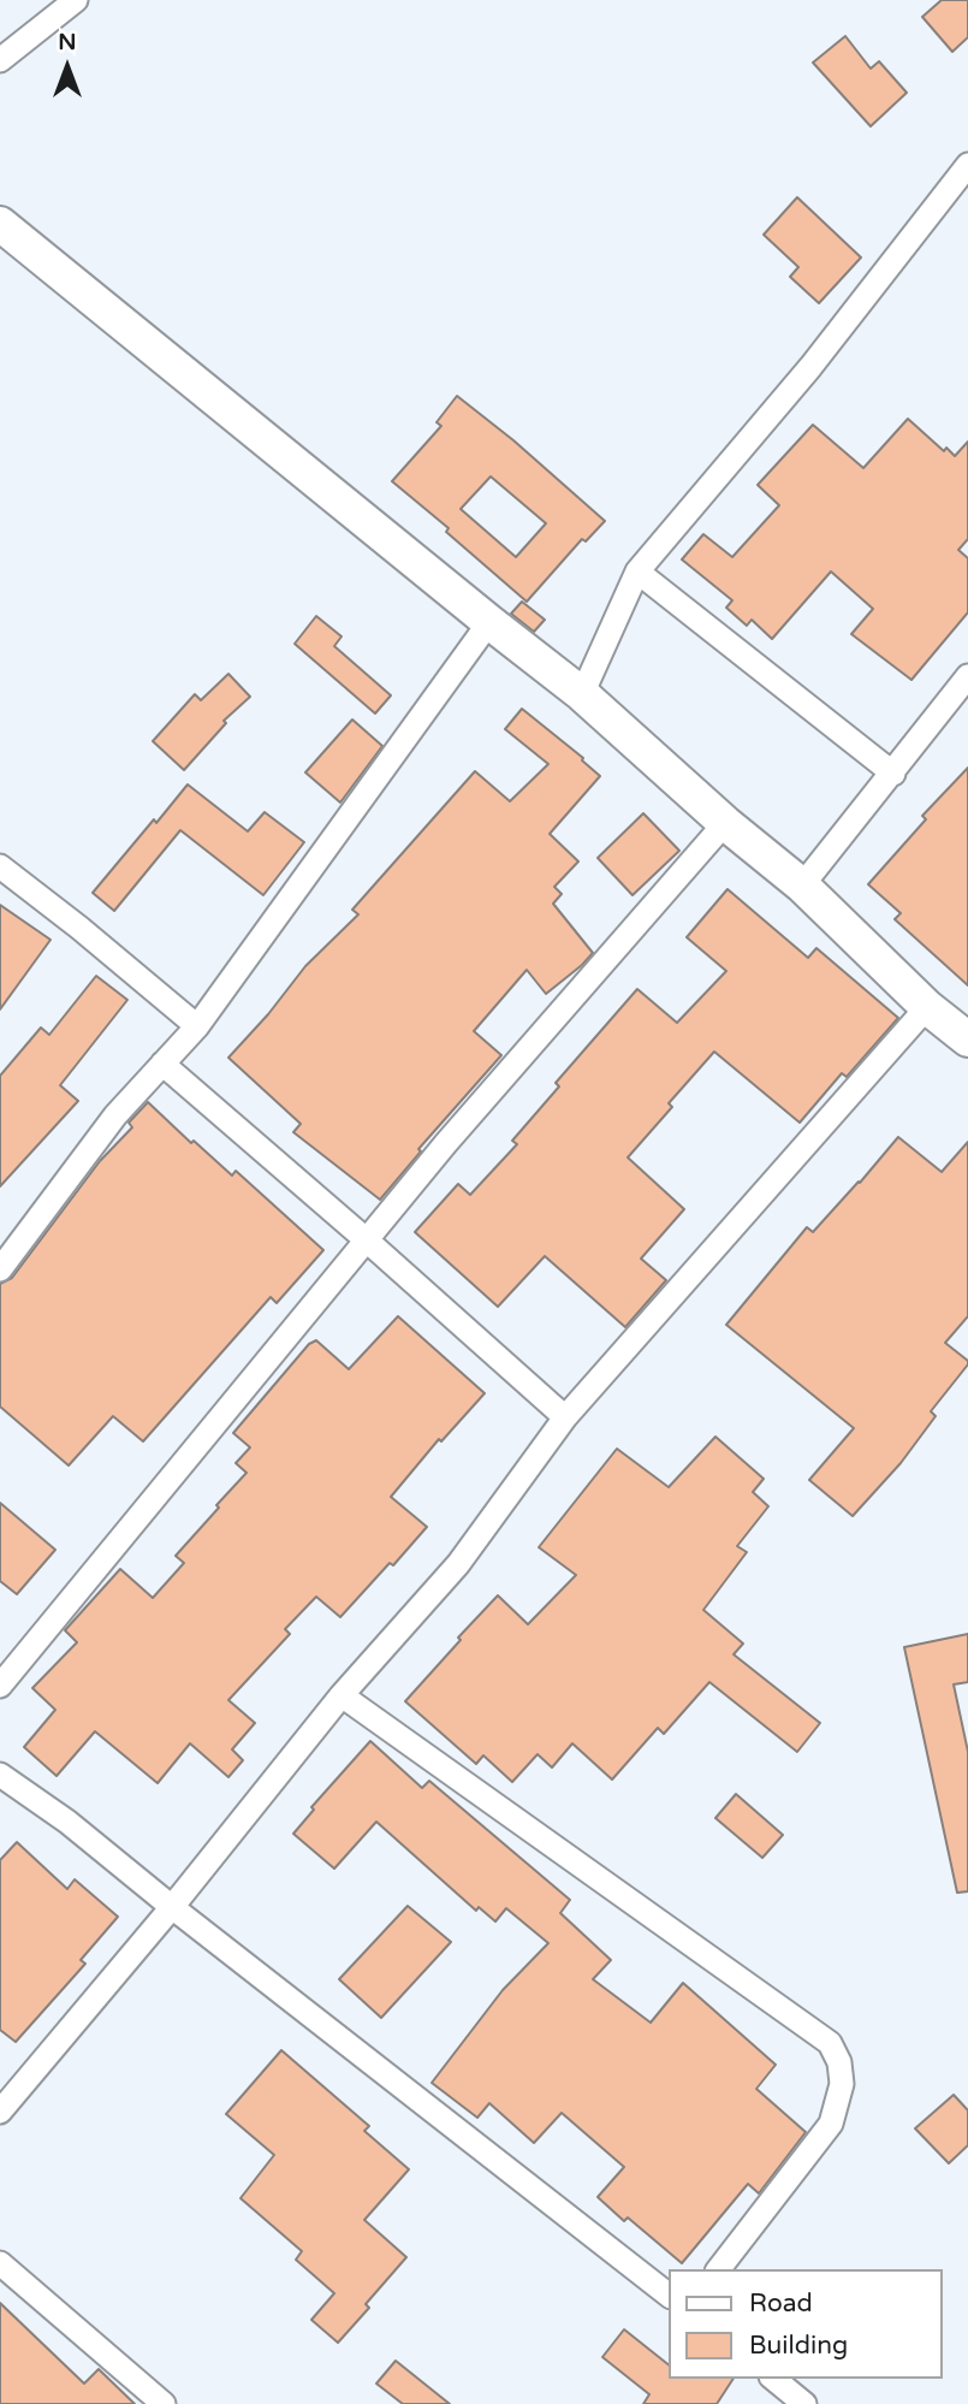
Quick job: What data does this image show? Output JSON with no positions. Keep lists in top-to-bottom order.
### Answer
{
  "legend": ["Road", "Building"],
  "north": "top"
}
